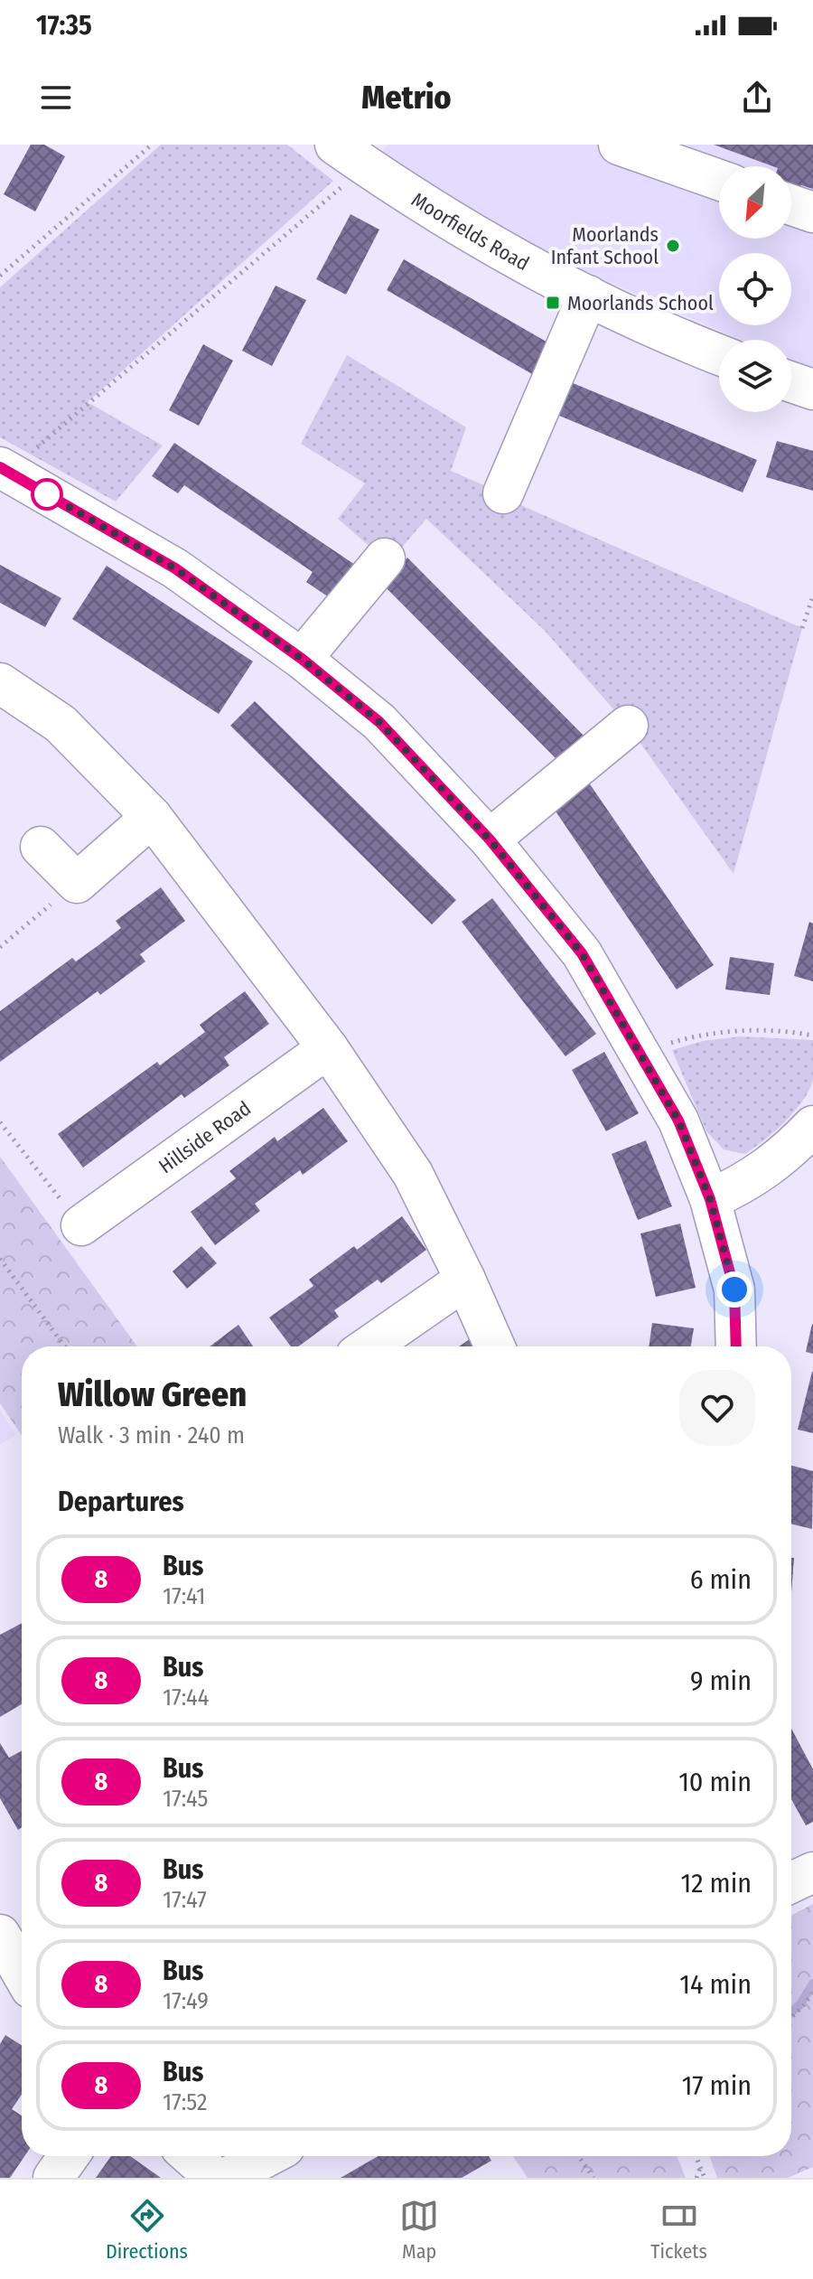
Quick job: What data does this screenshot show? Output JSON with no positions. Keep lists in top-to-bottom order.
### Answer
{
  "streets": {
    "street": ["Moorfields Road", "Hillside Road"]
  },
  "places": {
    "other": ["Moorlands Infant School"],
    "transit": ["Moorlands School"]
  },
  "lines": ["bus line 8"],
  "north": "bottom left",
  "page": {
    "status": "17:35",
    "header": "Metrio",
    "heading": [
      ["Willow Green", "Walk · 3 min · 240 m"],
      "Departures"
    ],
    "list": [
      {
        "mark": "8",
        "name": "Bus",
        "note": "17:41",
        "value": "6 min"
      },
      {
        "mark": "8",
        "name": "Bus",
        "note": "17:44",
        "value": "9 min"
      },
      {
        "mark": "8",
        "name": "Bus",
        "note": "17:45",
        "value": "10 min"
      },
      {
        "mark": "8",
        "name": "Bus",
        "note": "17:47",
        "value": "12 min"
      },
      {
        "mark": "8",
        "name": "Bus",
        "note": "17:49",
        "value": "14 min"
      },
      {
        "mark": "8",
        "name": "Bus",
        "note": "17:52",
        "value": "17 min"
      }
    ],
    "tabs": ["Directions", "Map", "Tickets"]
  }
}
